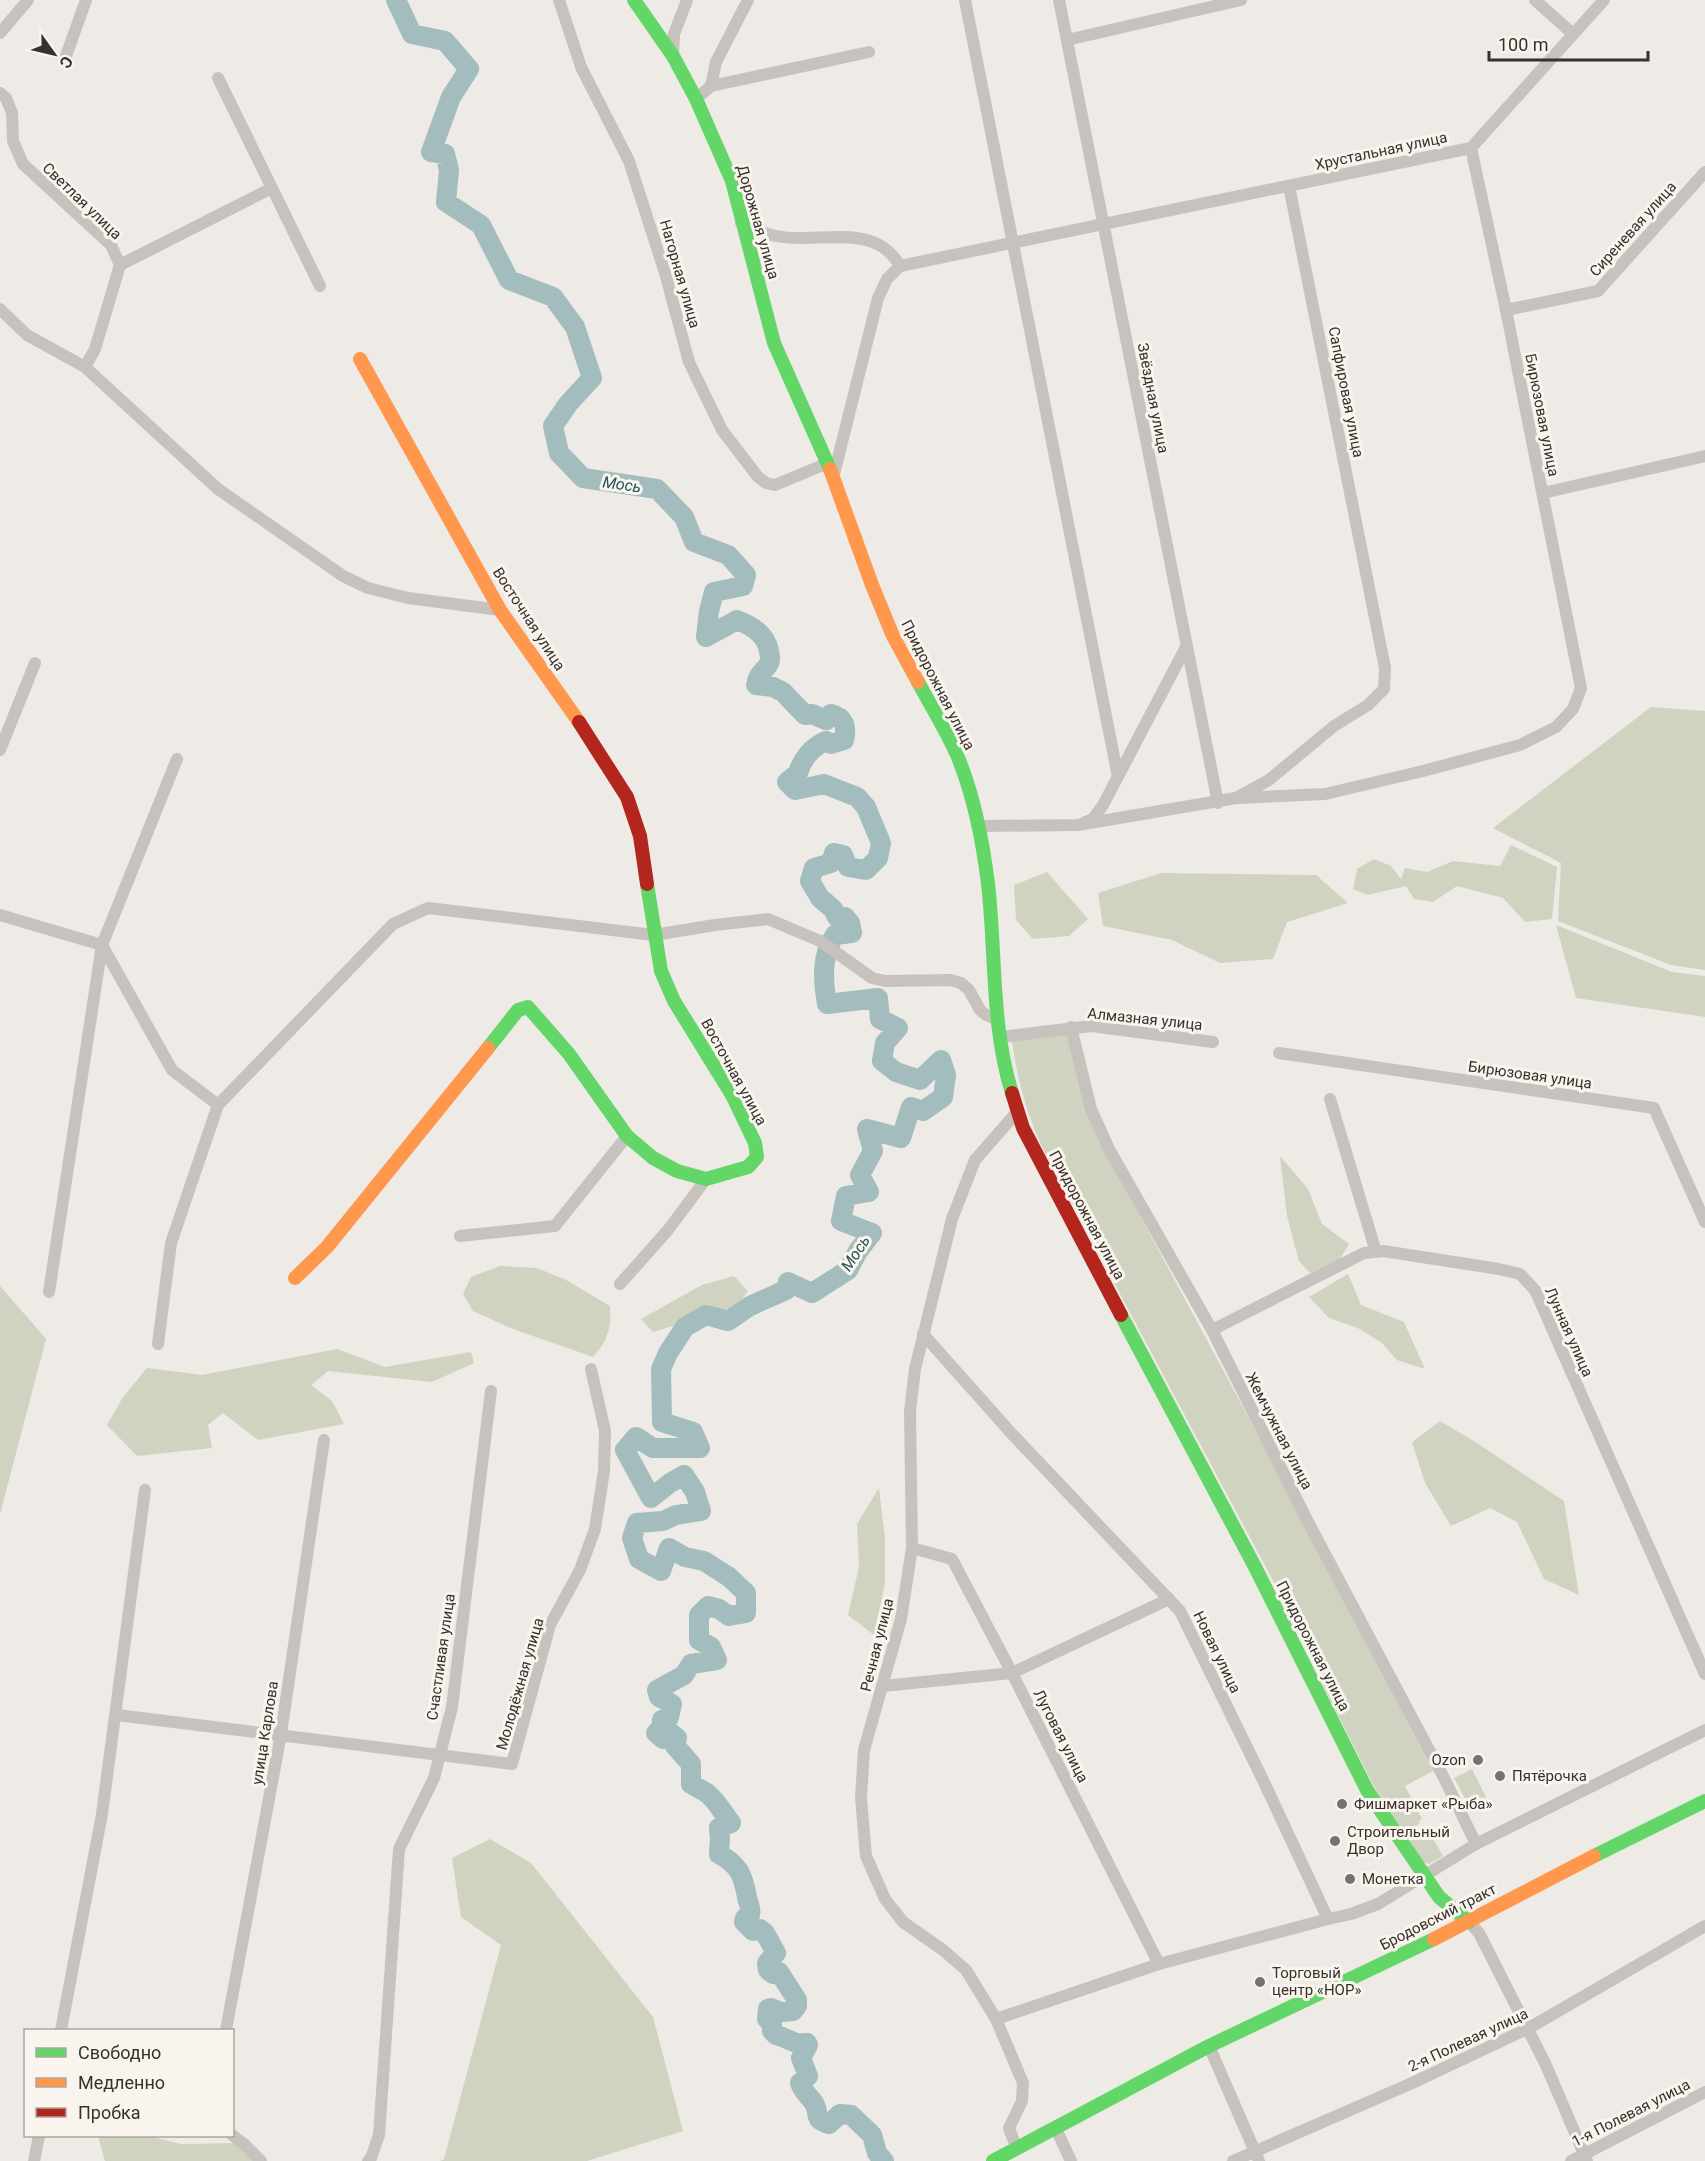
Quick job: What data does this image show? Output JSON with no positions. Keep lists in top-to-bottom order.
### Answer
{
  "streets": {
    "street": [
      "Хрустальная улица",
      "Светлая улица",
      "Дорожная улица",
      "Сиреневая улица",
      "Нагорная улица",
      "Сапфировая улица",
      "Звёздная улица",
      "Бирюзовая улица",
      "Восточная улица",
      "Придорожная улица",
      "Алмазная улица",
      "Лунная улица",
      "Жемчужная улица",
      "Речная улица",
      "Новая улица",
      "Счастливая улица",
      "Молодёжная улица",
      "улица Карлова",
      "Луговая улица",
      "Бродовский тракт",
      "2-я Полевая улица",
      "1-я Полевая улица"
    ]
  },
  "crossings": [
    ["Хрустальная улица", "Сапфировая улица"],
    ["Хрустальная улица", "Звёздная улица"],
    ["Хрустальная улица", "Бирюзовая улица"],
    ["Дорожная улица", "Нагорная улица"],
    ["Дорожная улица", "Придорожная улица"],
    ["Сиреневая улица", "Бирюзовая улица"],
    ["Нагорная улица", "Придорожная улица"],
    ["Сапфировая улица", "Бирюзовая улица"],
    ["Придорожная улица", "Алмазная улица"],
    ["Придорожная улица", "Речная улица"],
    ["Придорожная улица", "Бродовский тракт"],
    ["Алмазная улица", "Жемчужная улица"],
    ["Лунная улица", "Жемчужная улица"],
    ["Речная улица", "Новая улица"],
    ["Речная улица", "Луговая улица"],
    ["Речная улица", "Бродовский тракт"],
    ["Счастливая улица", "Молодёжная улица"],
    ["Молодёжная улица", "улица Карлова"]
  ],
  "water": ["Мось"],
  "places": [
    "Ozon",
    "Пятёрочка",
    "Фишмаркет «Рыба»",
    "Строительный Двор",
    "Монетка",
    "Торговый центр «НОР»"
  ],
  "legend": ["Свободно", "Медленно", "Пробка"],
  "scale_bar": "100 m",
  "north": "bottom right"
}
